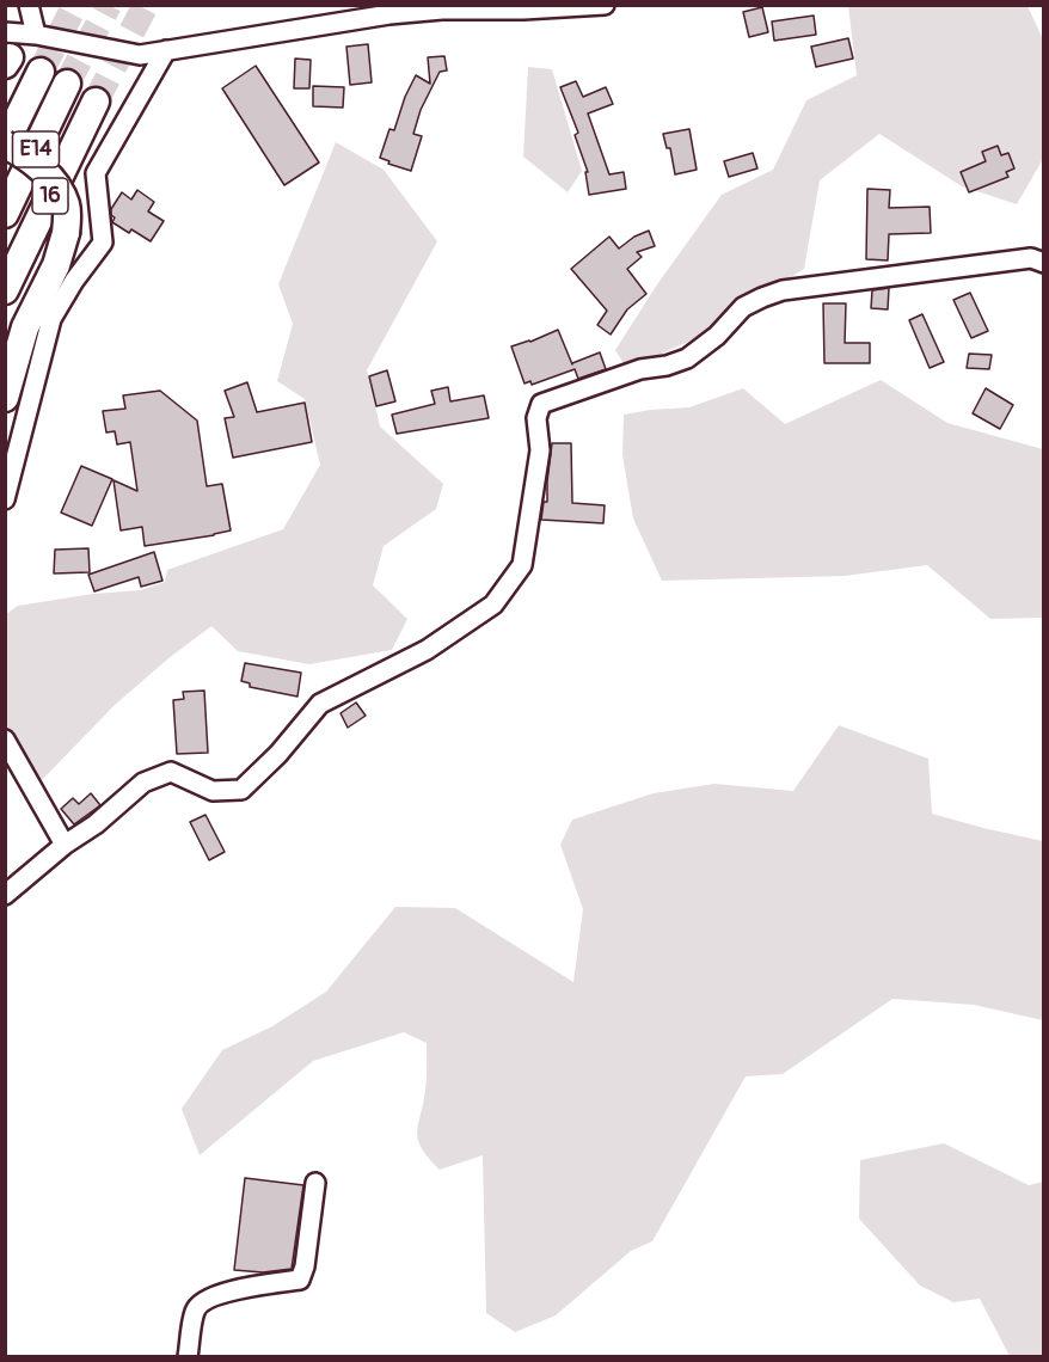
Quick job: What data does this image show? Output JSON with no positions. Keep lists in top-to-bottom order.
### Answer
{
  "streets": {
    "highway": ["E14", "16"]
  }
}
